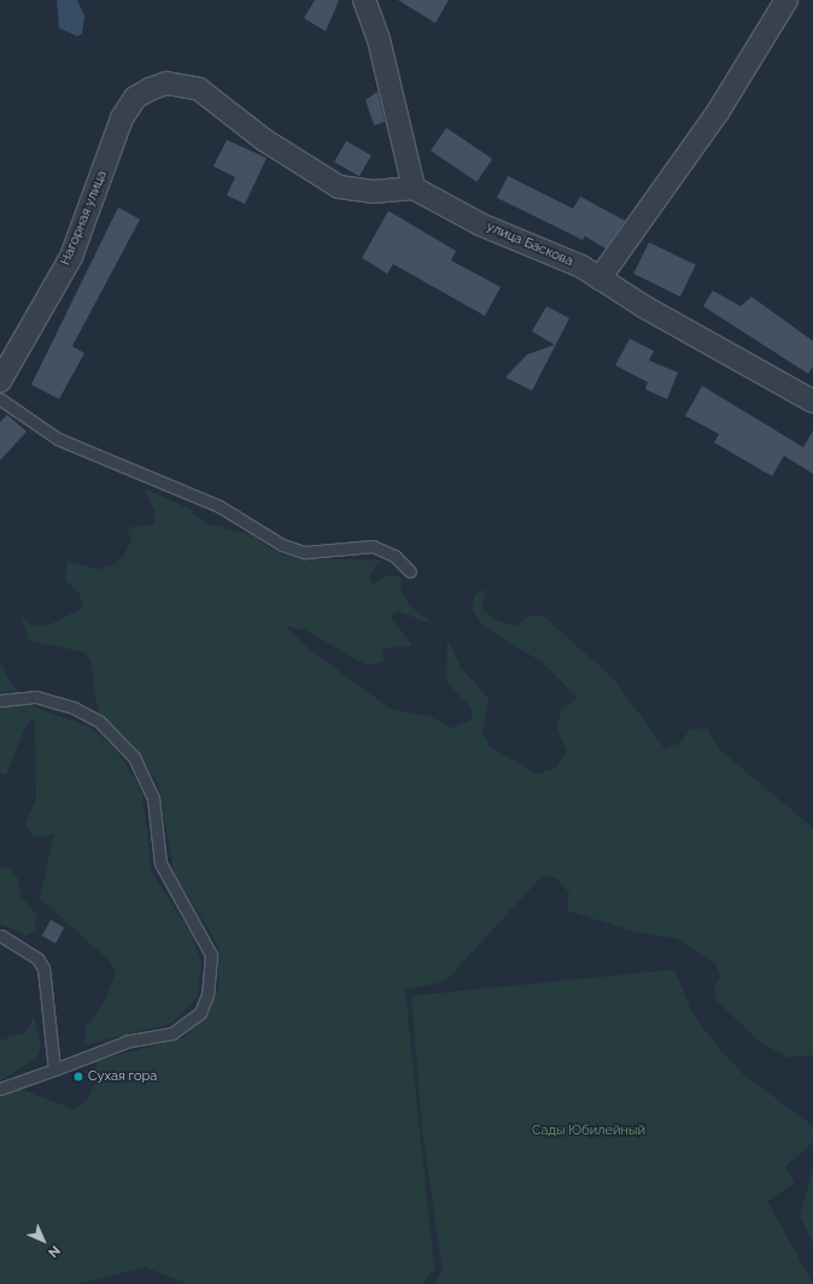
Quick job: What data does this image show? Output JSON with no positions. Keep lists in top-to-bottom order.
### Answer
{
  "streets": {
    "street": ["Нагорная улица", "улица Баскова"]
  },
  "crossings": [
    ["Нагорная улица", "улица Баскова"]
  ],
  "parks": ["Сады Юбилейный"],
  "places": ["Сухая гора"],
  "north": "bottom right"
}
